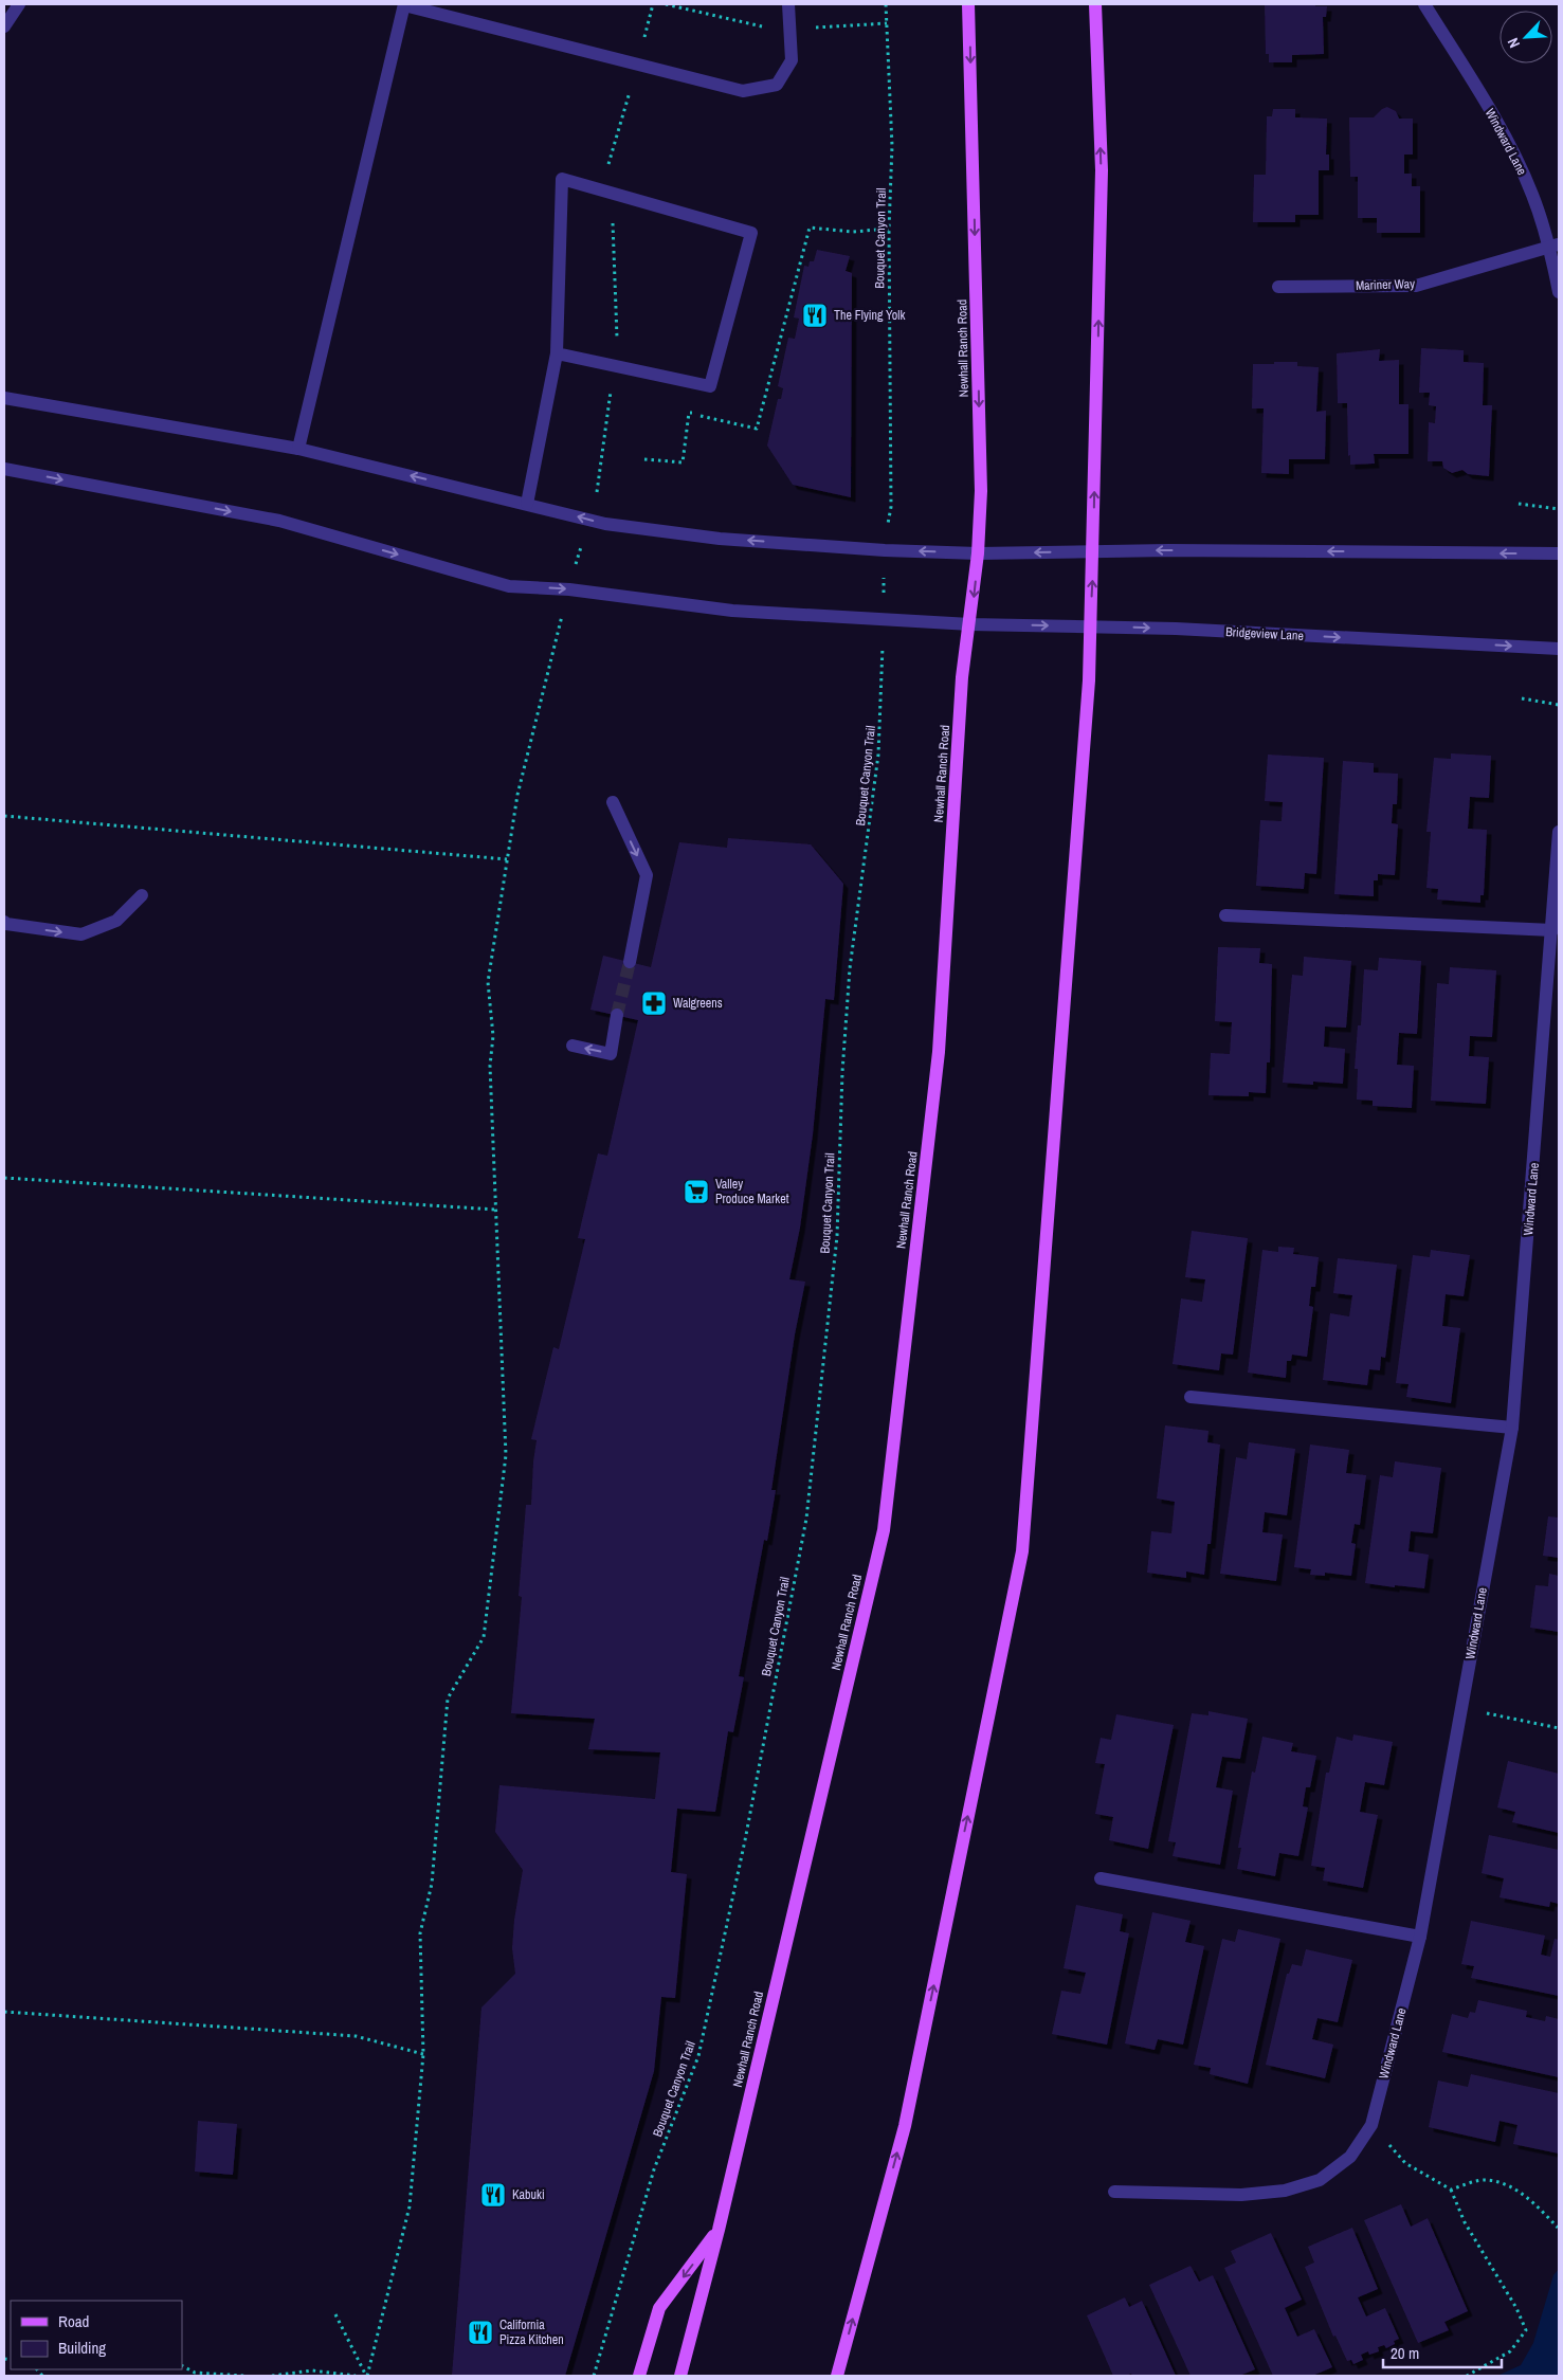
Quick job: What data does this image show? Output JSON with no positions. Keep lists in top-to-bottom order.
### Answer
{
  "streets": {
    "main road": ["Newhall Ranch Road"],
    "street": ["Windward Lane", "Mariner Way", "Bridgeview Lane"],
    "path": ["Bouquet Canyon Trail"]
  },
  "crossings": [
    ["Windward Lane", "Mariner Way"],
    ["Bouquet Canyon Trail", "Bridgeview Lane"],
    ["Newhall Ranch Road", "Bridgeview Lane"]
  ],
  "places": {
    "restaurant": ["The Flying Yolk", "Kabuki", "California Pizza Kitchen"],
    "pharmacy": ["Walgreens"],
    "supermarket": ["Valley Produce Market"]
  },
  "legend": ["Road", "Building"],
  "scale_bar": "20 m",
  "north": "bottom left"
}
